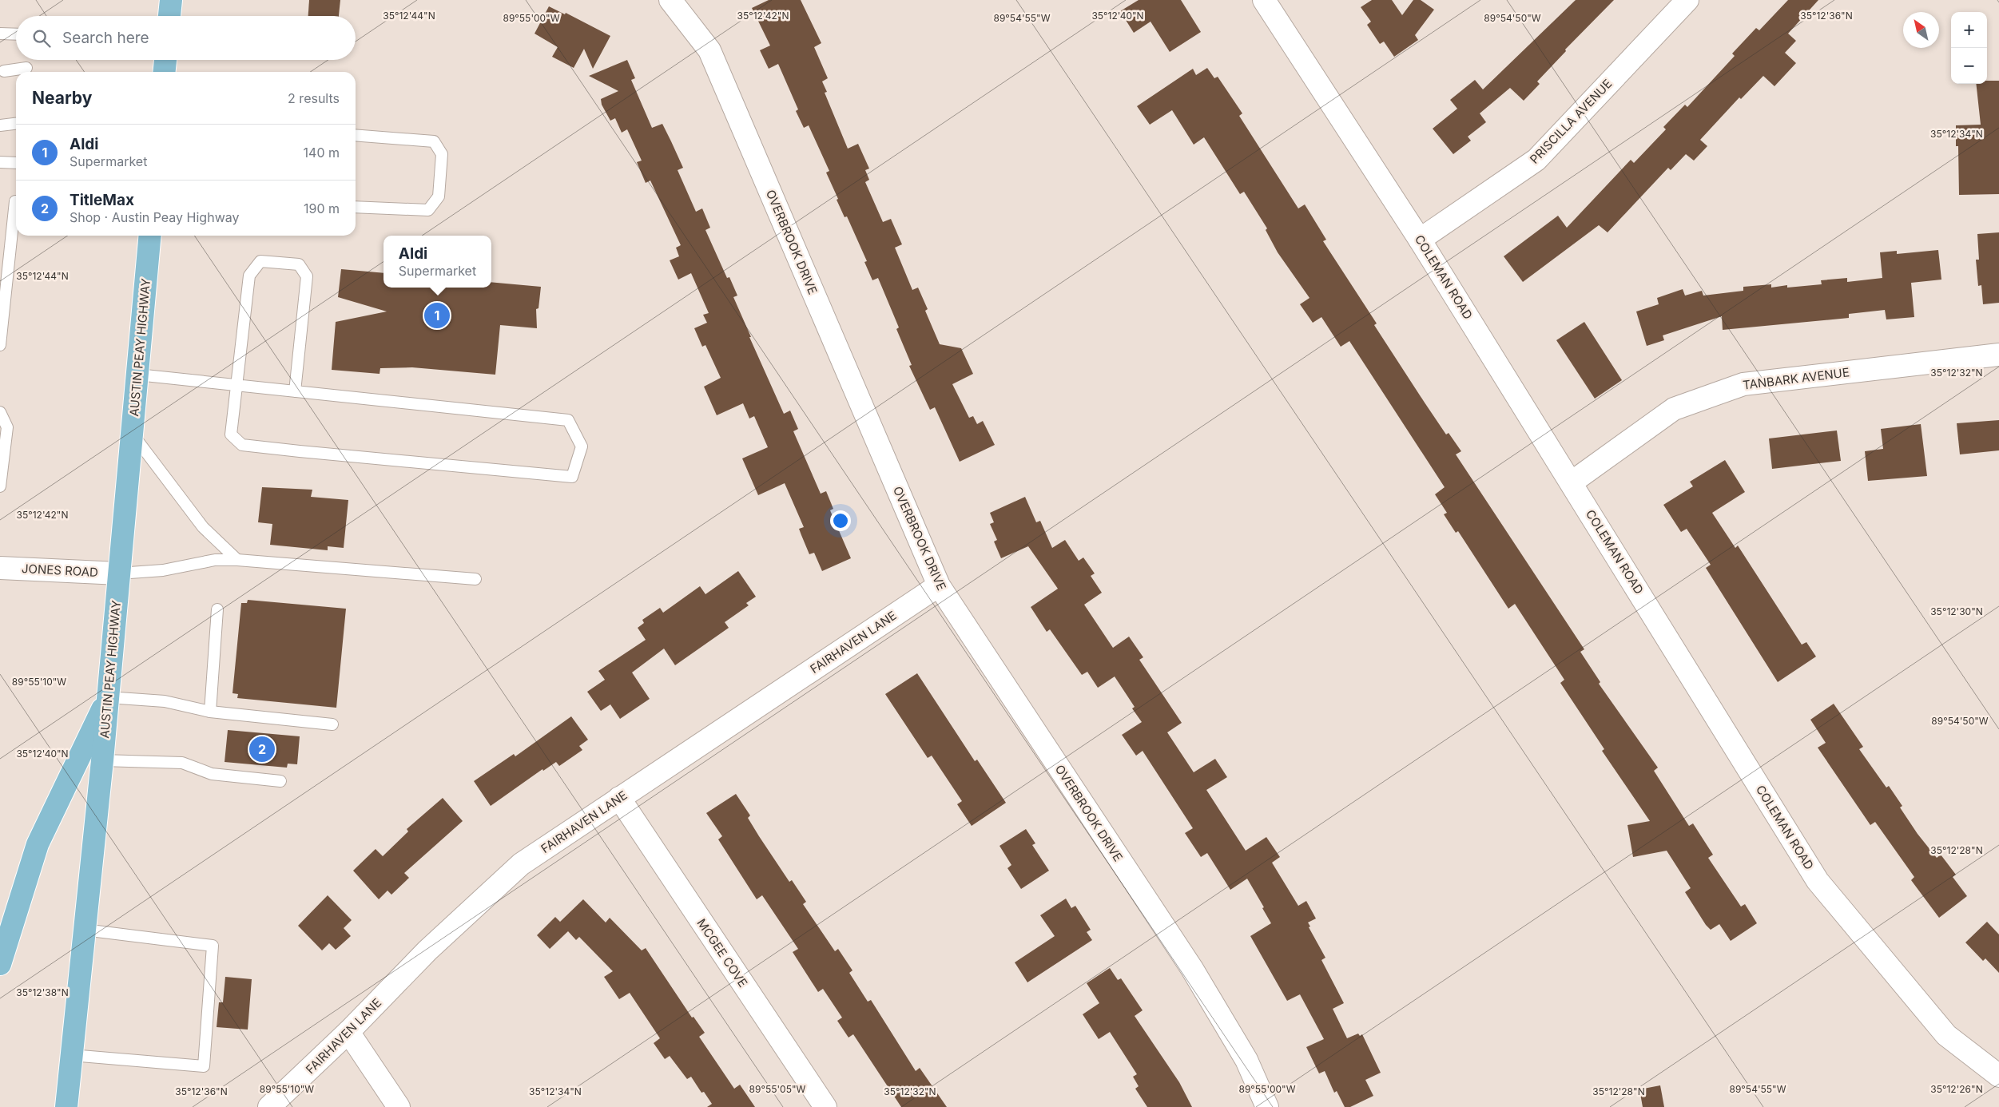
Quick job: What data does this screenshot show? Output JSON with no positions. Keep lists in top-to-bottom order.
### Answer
{
  "streets": {
    "main road": ["AUSTIN PEAY HIGHWAY"],
    "street": [
      "PRISCILLA AVENUE",
      "OVERBROOK DRIVE",
      "COLEMAN ROAD",
      "TANBARK AVENUE",
      "JONES ROAD",
      "FAIRHAVEN LANE",
      "MCGEE COVE"
    ]
  },
  "crossings": [
    ["PRISCILLA AVENUE", "COLEMAN ROAD"],
    ["OVERBROOK DRIVE", "FAIRHAVEN LANE"],
    ["COLEMAN ROAD", "TANBARK AVENUE"],
    ["AUSTIN PEAY HIGHWAY", "JONES ROAD"],
    ["FAIRHAVEN LANE", "MCGEE COVE"]
  ],
  "north": "top left",
  "page": {
    "map_buttons": ["+", "−"],
    "search": "Search here",
    "heading": ["Nearby", "2 results"],
    "list": [
      {
        "mark": "1",
        "name": "Aldi",
        "note": "Supermarket",
        "value": "140 m"
      },
      {
        "mark": "2",
        "name": "TitleMax",
        "note": "Shop · Austin Peay Highway",
        "value": "190 m"
      }
    ],
    "popup": ["Aldi", "Supermarket"],
    "pins": ["1", "2"]
  },
  "coordinates": [
    "35°12'44\"N",
    "35°12'42\"N",
    "35°12'40\"N",
    "35°12'36\"N",
    "89°55'00\"W",
    "89°54'55\"W",
    "89°54'50\"W",
    "35°12'34\"N",
    "35°12'32\"N",
    "35°12'30\"N",
    "89°55'10\"W",
    "35°12'28\"N",
    "35°12'38\"N",
    "89°55'05\"W",
    "35°12'26\"N"
  ]
}
